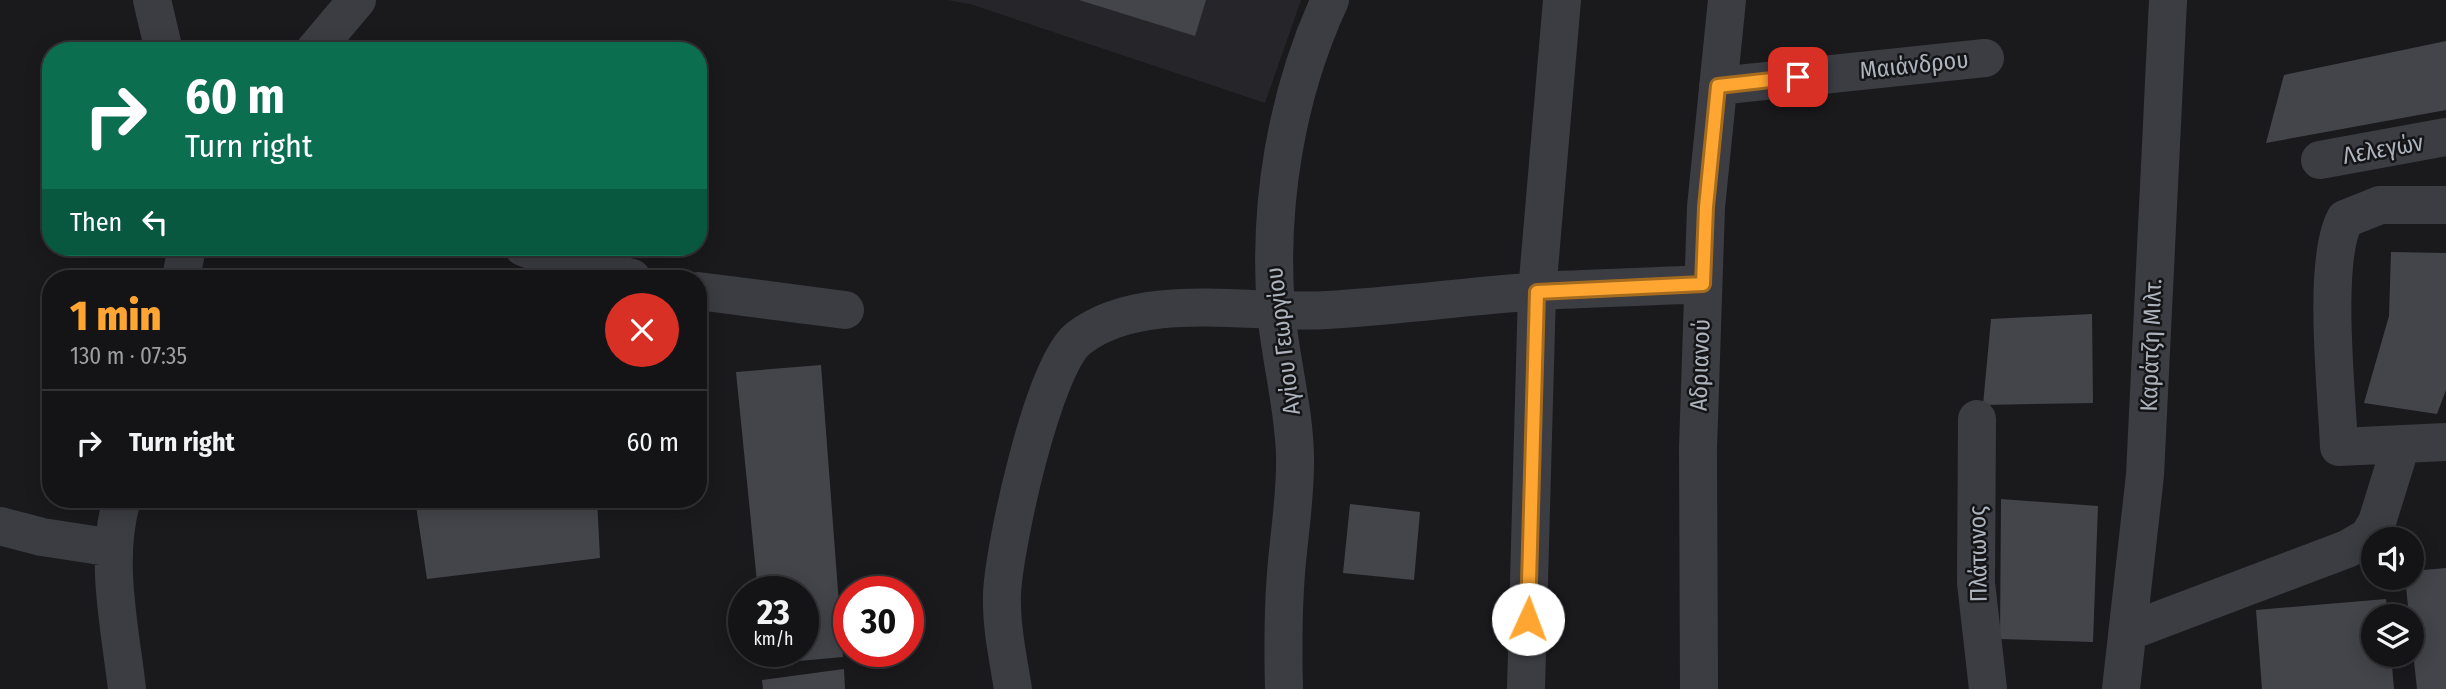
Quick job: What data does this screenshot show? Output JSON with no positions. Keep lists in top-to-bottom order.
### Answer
{
  "streets": {
    "street": [
      "Μαιάνδρου",
      "Λελεγών",
      "Αγίου Γεωργίου",
      "Καράτζη Μιλτ.",
      "Αδριανού",
      "Πλάτωνος"
    ]
  },
  "crossings": [
    ["Μαιάνδρου", "Αδριανού"]
  ],
  "page": {
    "turn": ["60 m", "Turn right"],
    "then": "Then",
    "heading": ["1 min", "130 m · 07:35"],
    "list": [
      {
        "name": "Turn right",
        "value": "60 m"
      }
    ],
    "speed": "23 km/h",
    "limit": "30"
  }
}
